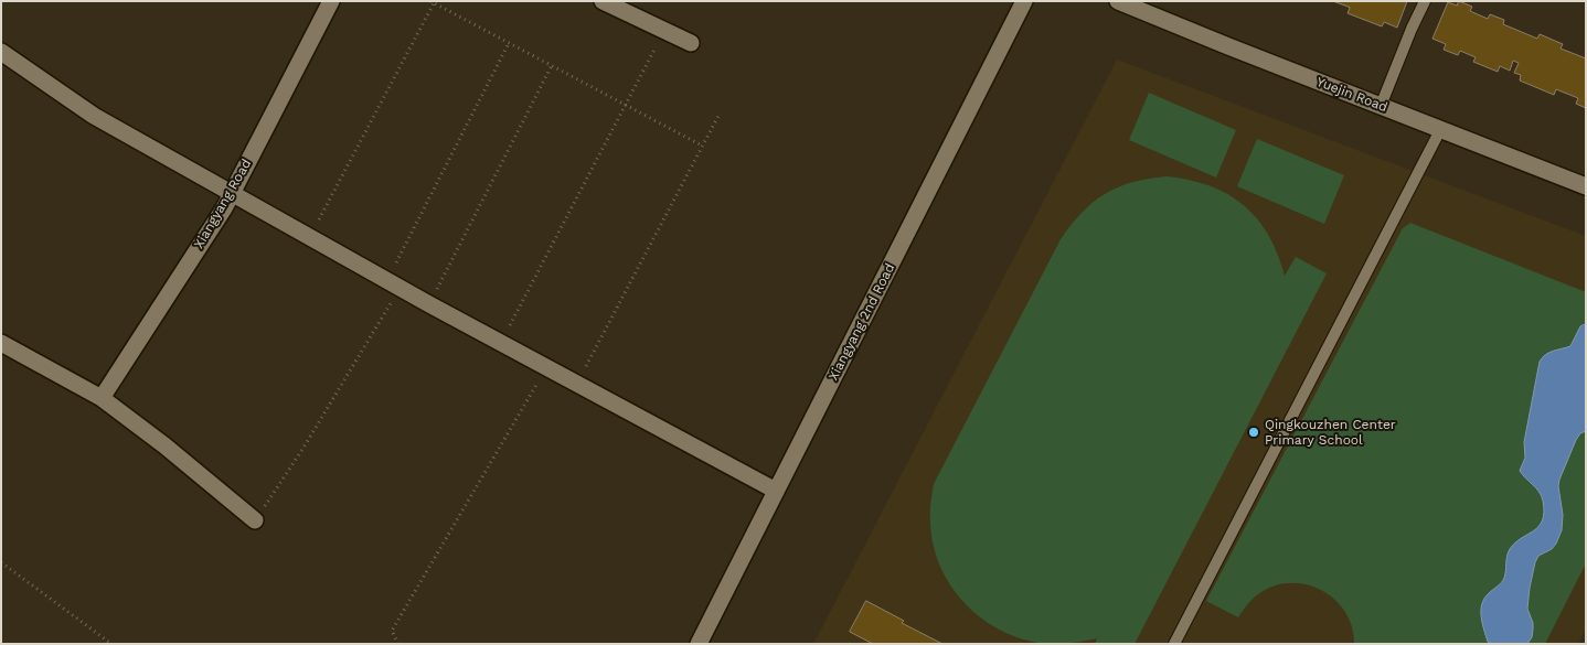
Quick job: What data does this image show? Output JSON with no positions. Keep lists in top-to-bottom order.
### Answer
{
  "streets": {
    "street": ["Yuejin Road", "Xiangyang Road", "Xiangyang 2nd Road"]
  },
  "places": ["Qingkouzhen Center Primary School"]
}
